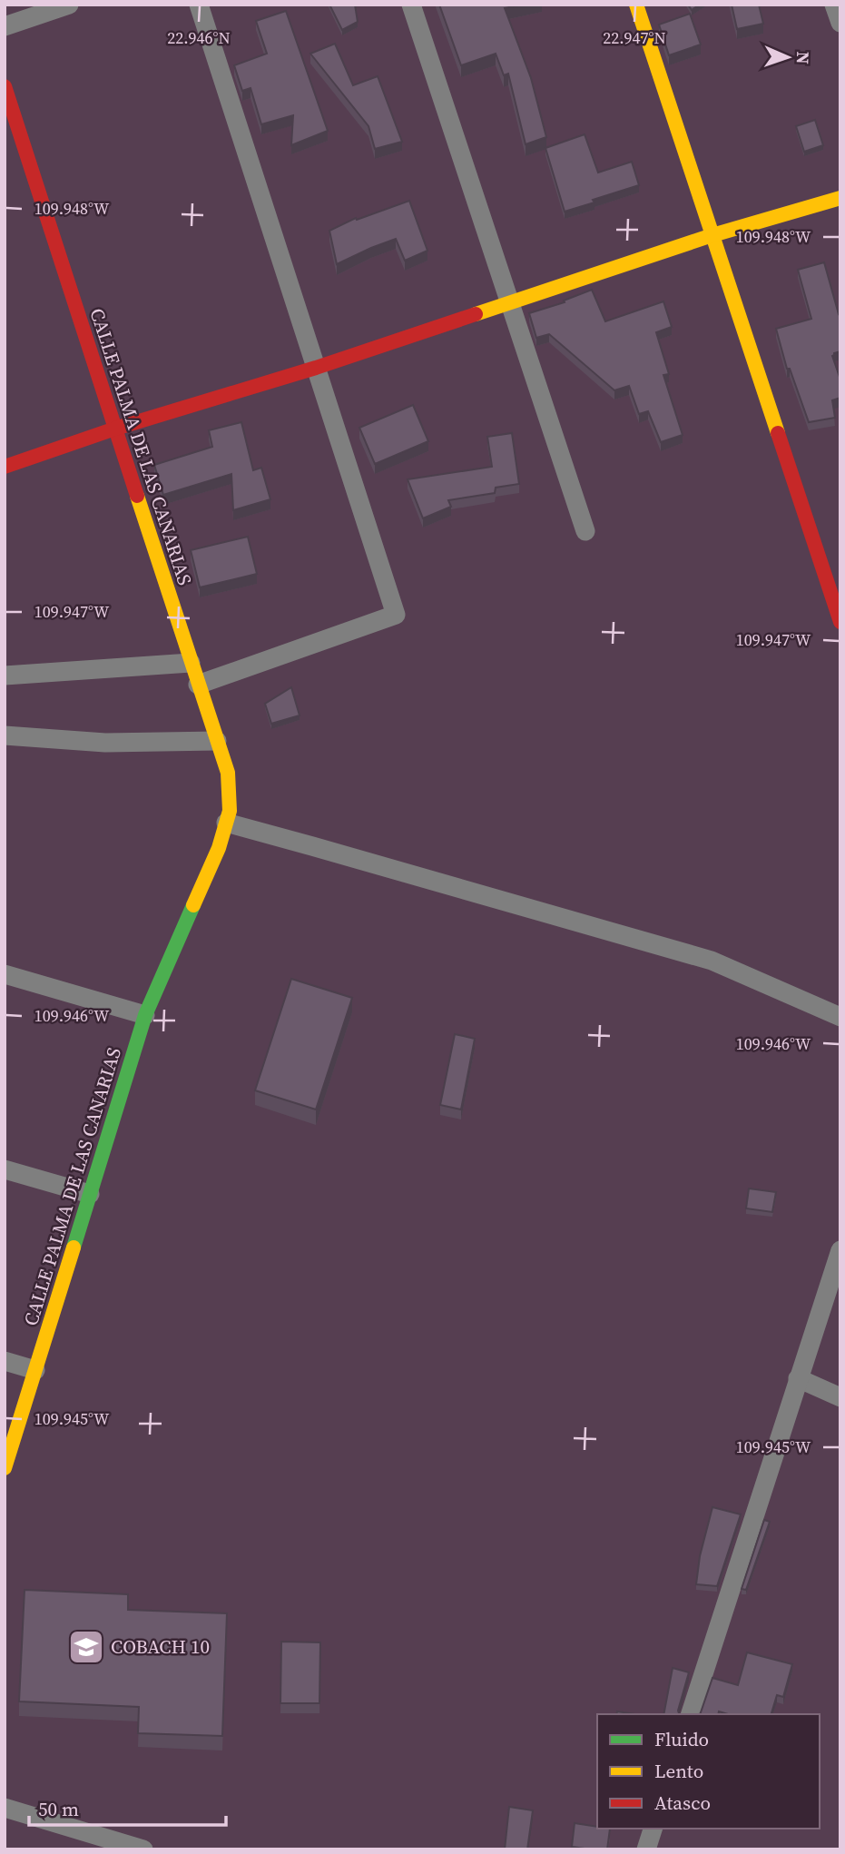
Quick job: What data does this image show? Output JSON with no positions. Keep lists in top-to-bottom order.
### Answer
{
  "streets": {
    "street": ["CALLE PALMA DE LAS CANARIAS"]
  },
  "places": {
    "school or university": ["COBACH 10"]
  },
  "legend": ["Fluido", "Lento", "Atasco"],
  "scale_bar": "50 m",
  "north": "right",
  "coordinates": [
    "22.946°N",
    "22.947°N",
    "109.948°W",
    "109.947°W",
    "109.946°W",
    "109.945°W"
  ]
}
